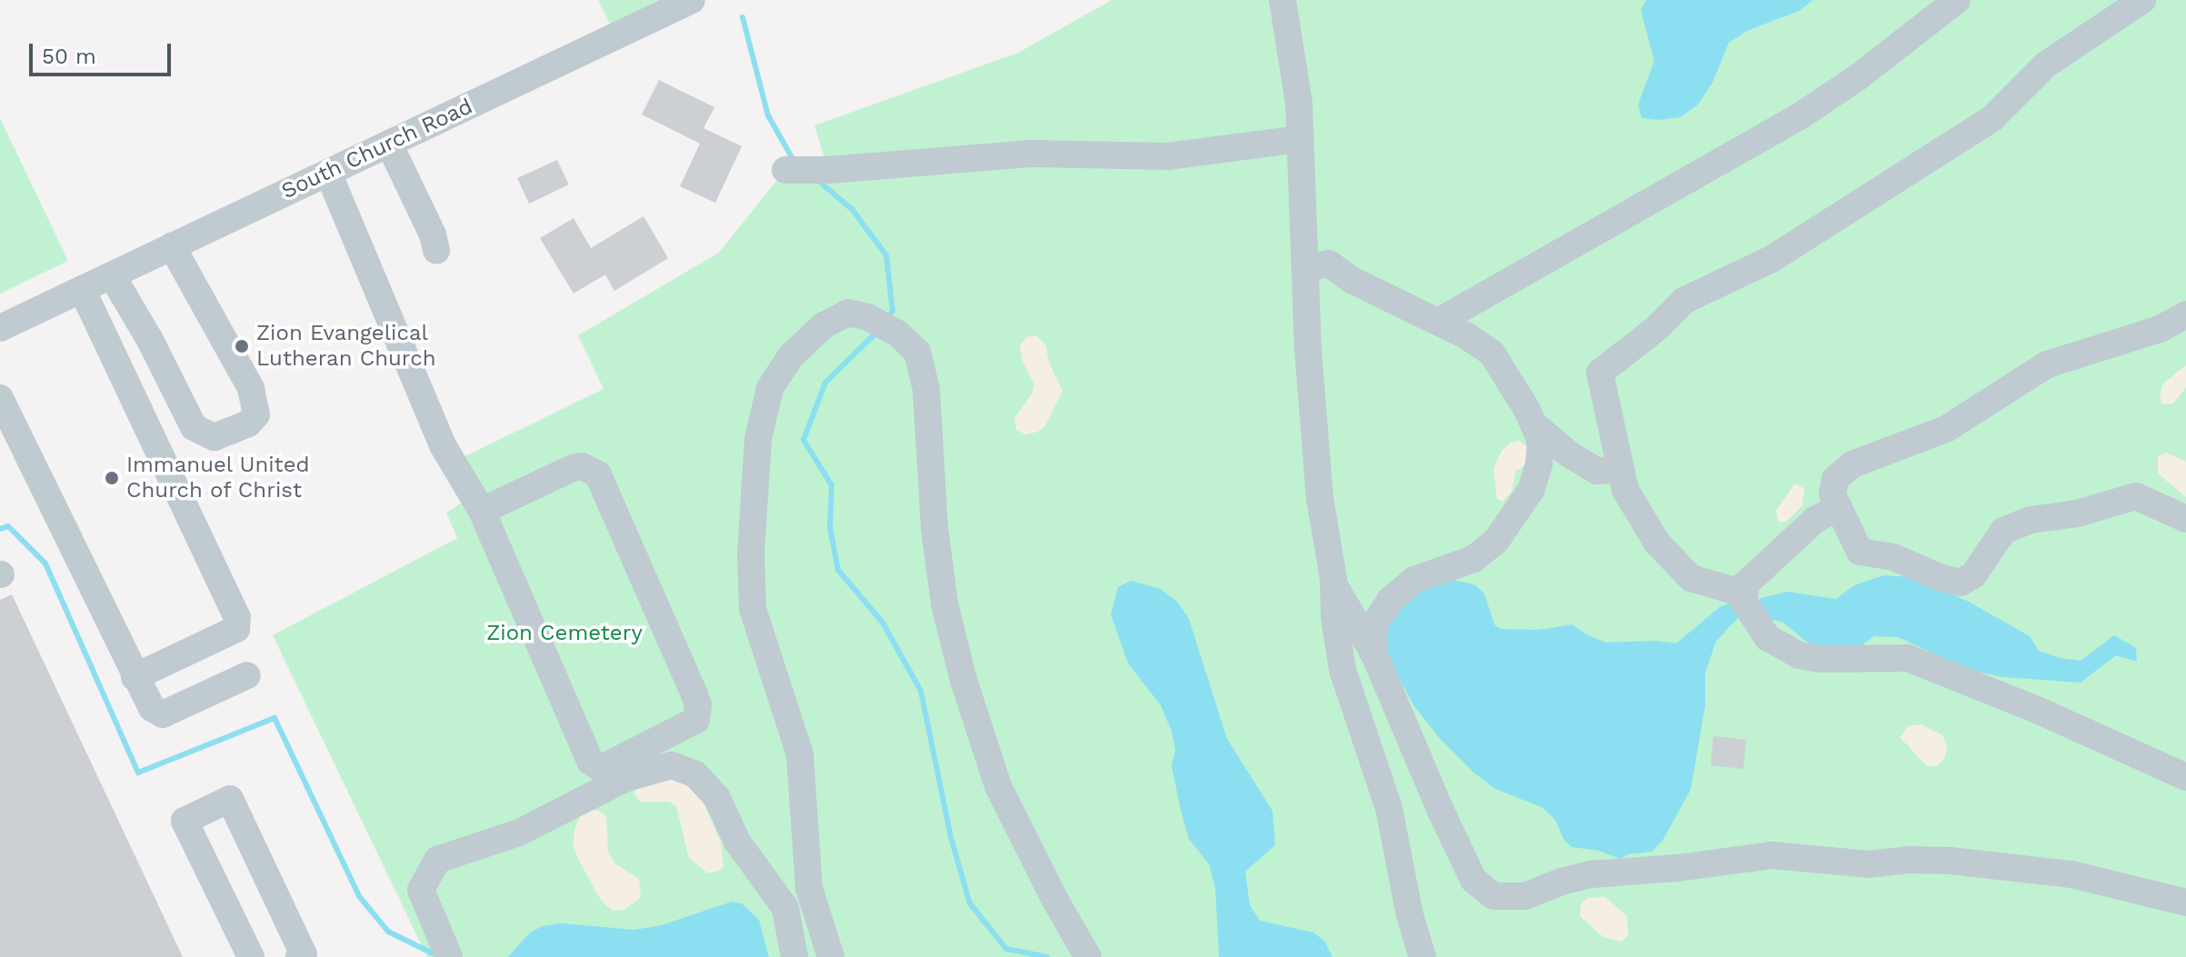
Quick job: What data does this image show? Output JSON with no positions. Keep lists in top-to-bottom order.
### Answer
{
  "streets": {
    "street": ["South Church Road"]
  },
  "parks": ["Zion Cemetery"],
  "places": ["Zion Evangelical Lutheran Church", "Immanuel United Church of Christ"],
  "scale_bar": "50 m"
}
